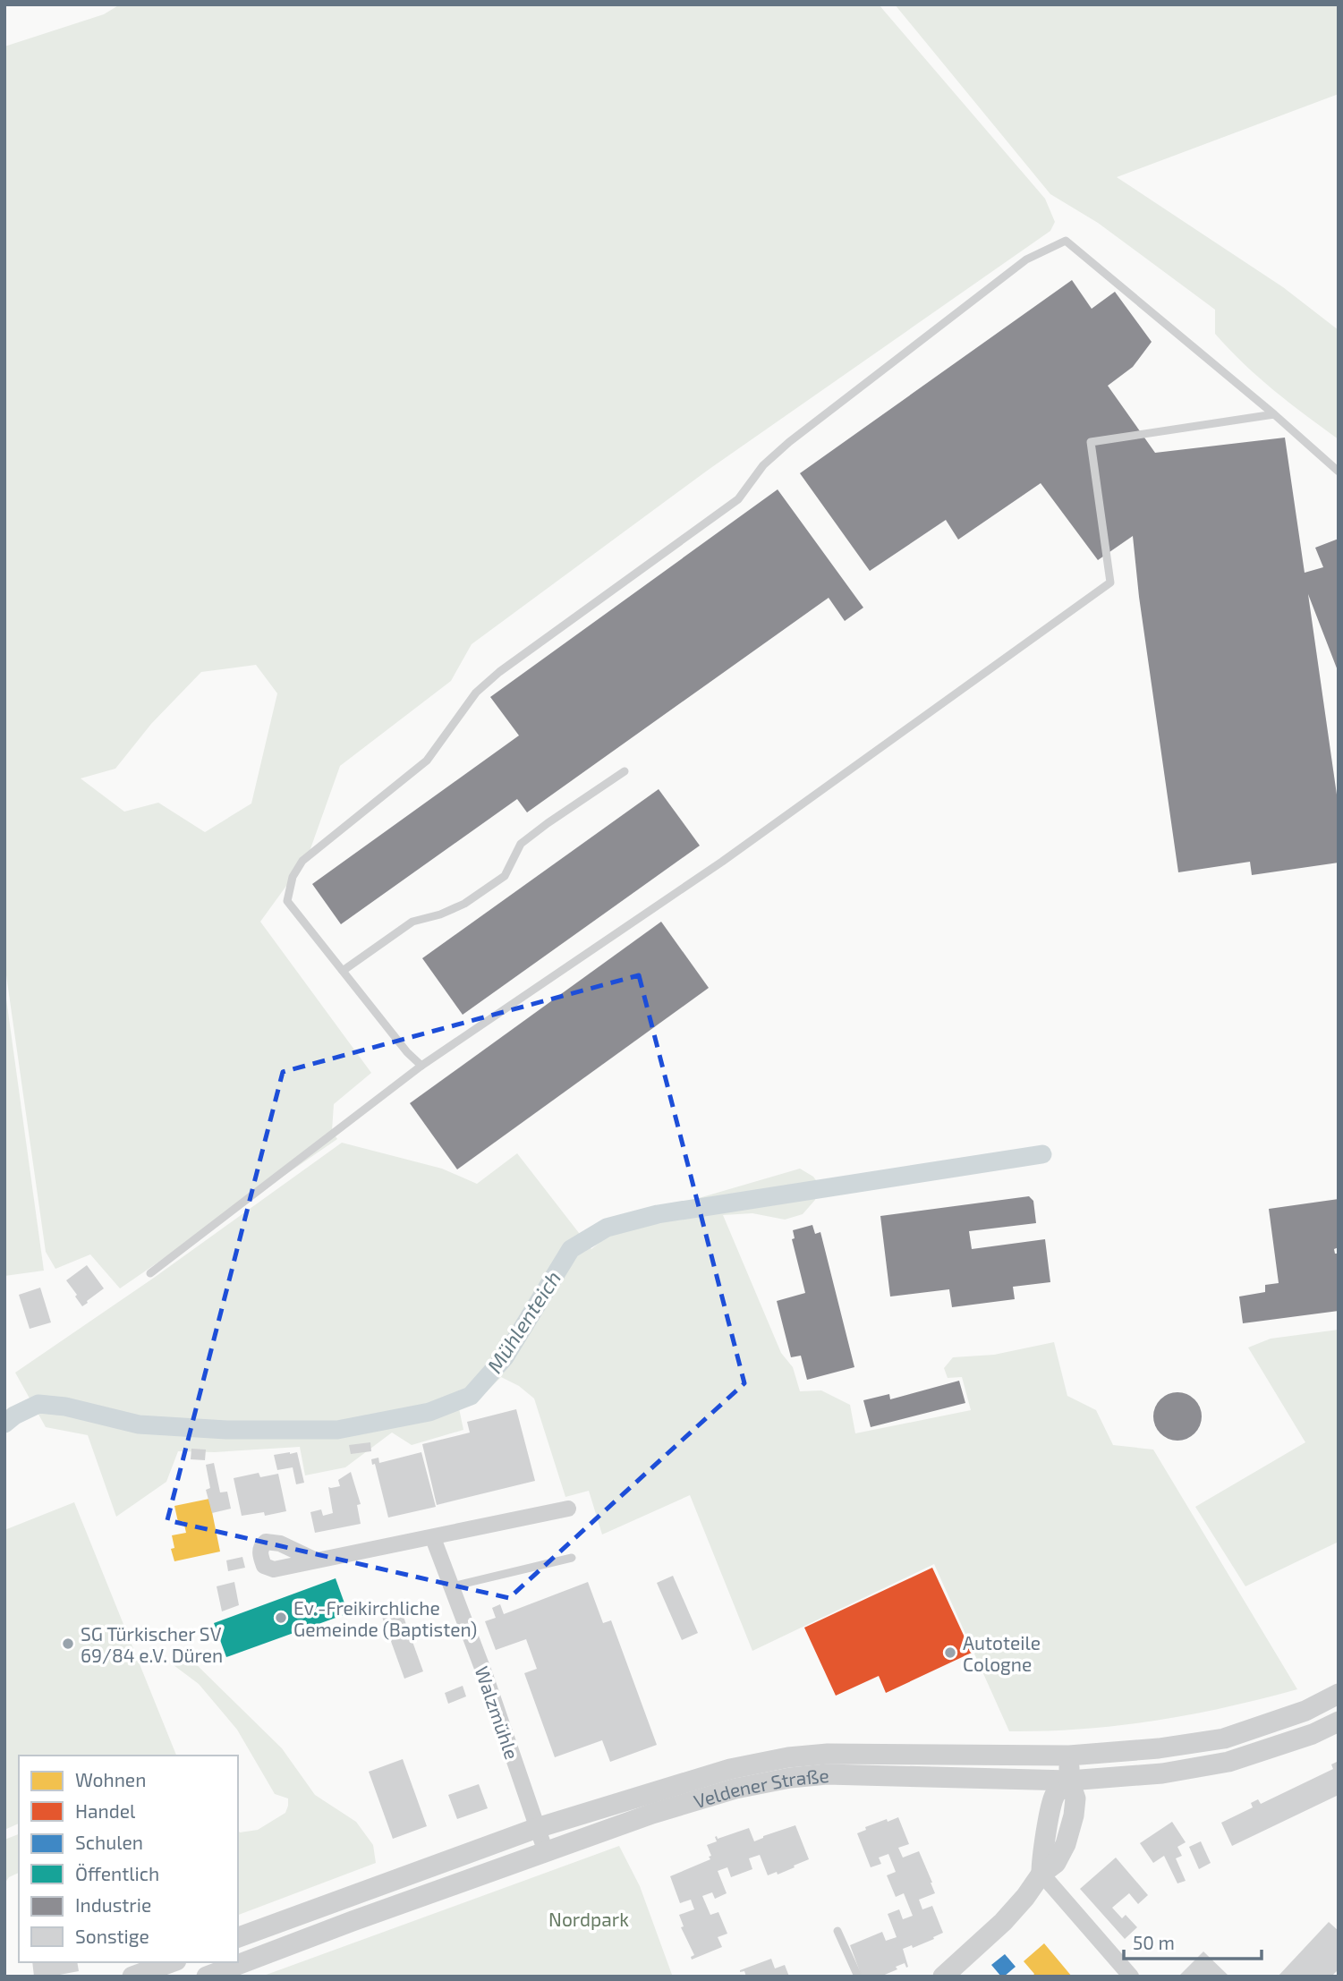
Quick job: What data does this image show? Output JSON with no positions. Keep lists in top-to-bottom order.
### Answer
{
  "streets": {
    "street": ["Walzmühle", "Veldener Straße"]
  },
  "crossings": [
    ["Walzmühle", "Veldener Straße"]
  ],
  "water": ["Mühlenteich"],
  "parks": ["Nordpark"],
  "places": ["Ev.-Freikirchliche Gemeinde (Baptisten)", "SG Türkischer SV 69/84 e.V. Düren", "Autoteile Cologne"],
  "legend": [
    "Wohnen",
    "Handel",
    "Schulen",
    "Öffentlich",
    "Industrie",
    "Sonstige"
  ],
  "scale_bar": "50 m"
}
